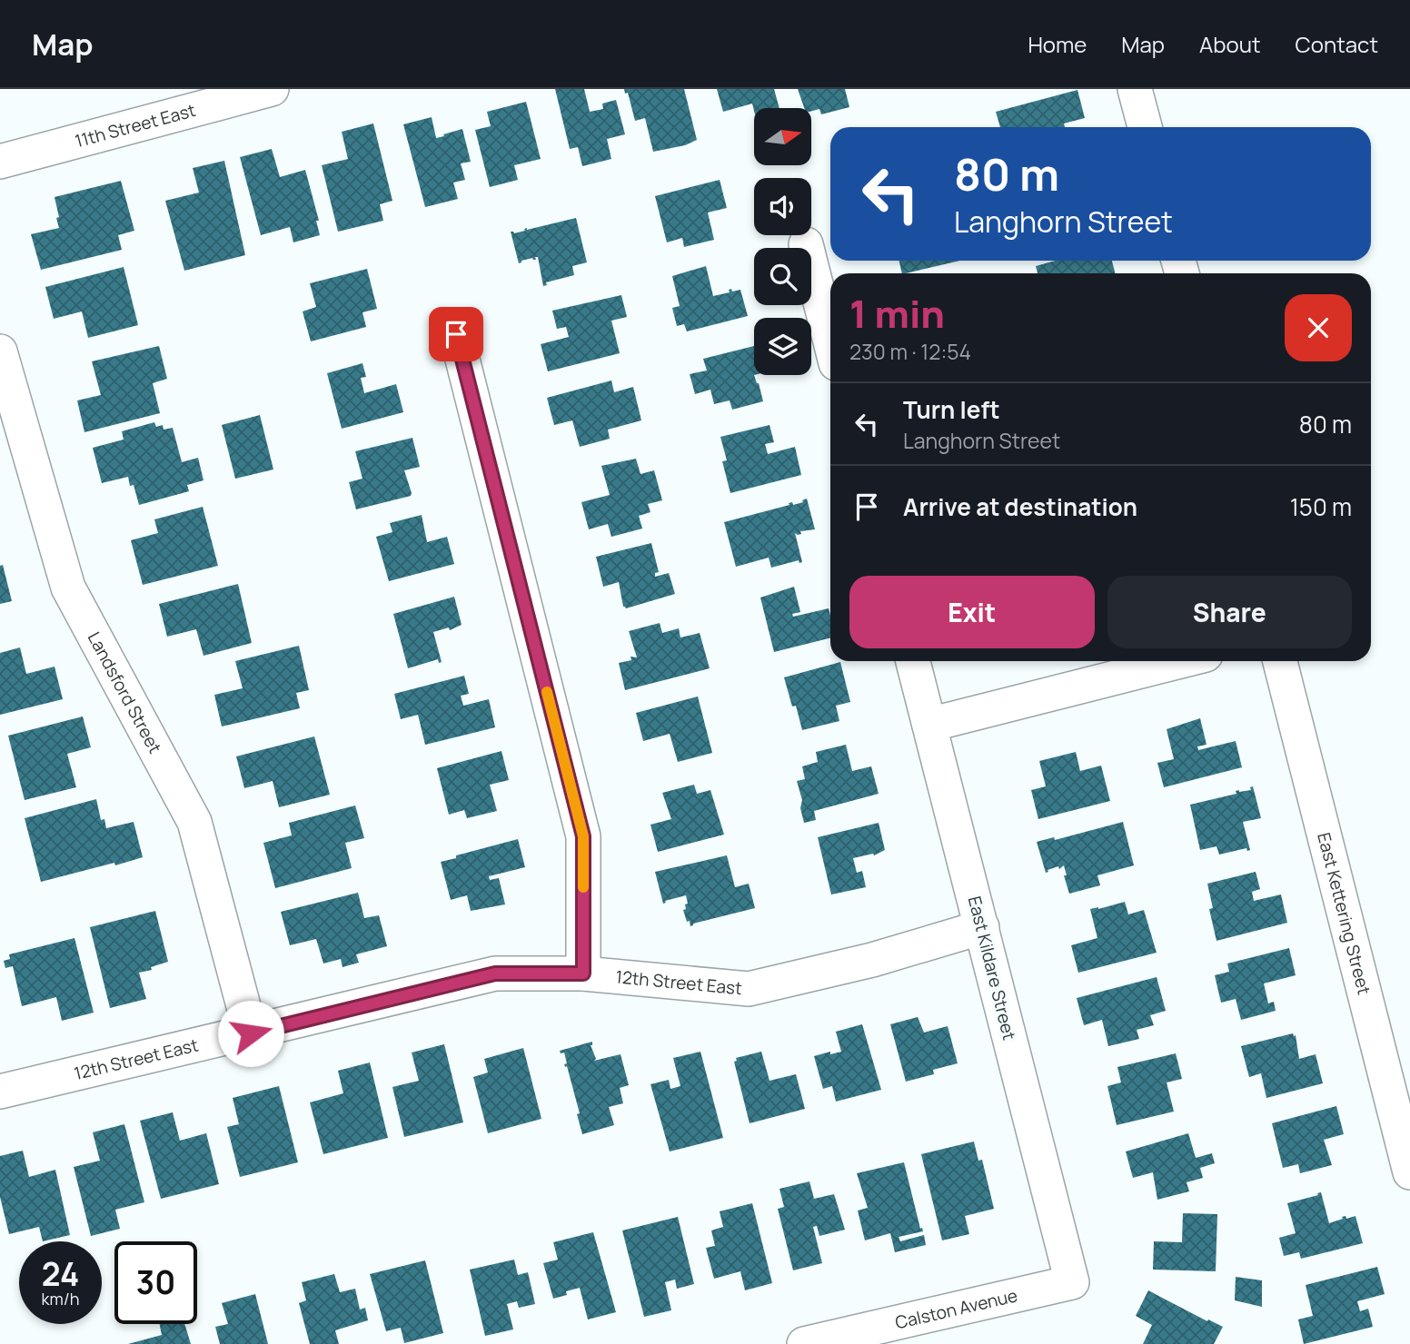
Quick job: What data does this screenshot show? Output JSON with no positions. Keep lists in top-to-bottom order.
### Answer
{
  "streets": {
    "street": [
      "11th Street East",
      "Landsford Street",
      "East Kettering Street",
      "East Kildare Street",
      "12th Street East",
      "Calston Avenue"
    ]
  },
  "crossings": [
    ["Landsford Street", "12th Street East"],
    ["East Kildare Street", "12th Street East"],
    ["East Kildare Street", "Calston Avenue"]
  ],
  "north": "right",
  "page": {
    "header": "Map",
    "nav": [
      "Home",
      "Map",
      "About",
      "Contact"
    ],
    "turn": ["80 m", "Langhorn Street"],
    "heading": ["1 min", "230 m · 12:54"],
    "list": [
      {
        "name": "Turn left",
        "note": "Langhorn Street",
        "value": "80 m"
      },
      {
        "name": "Arrive at destination",
        "value": "150 m"
      }
    ],
    "buttons": ["Exit", "Share"],
    "speed": "24 km/h",
    "limit": "30"
  }
}
